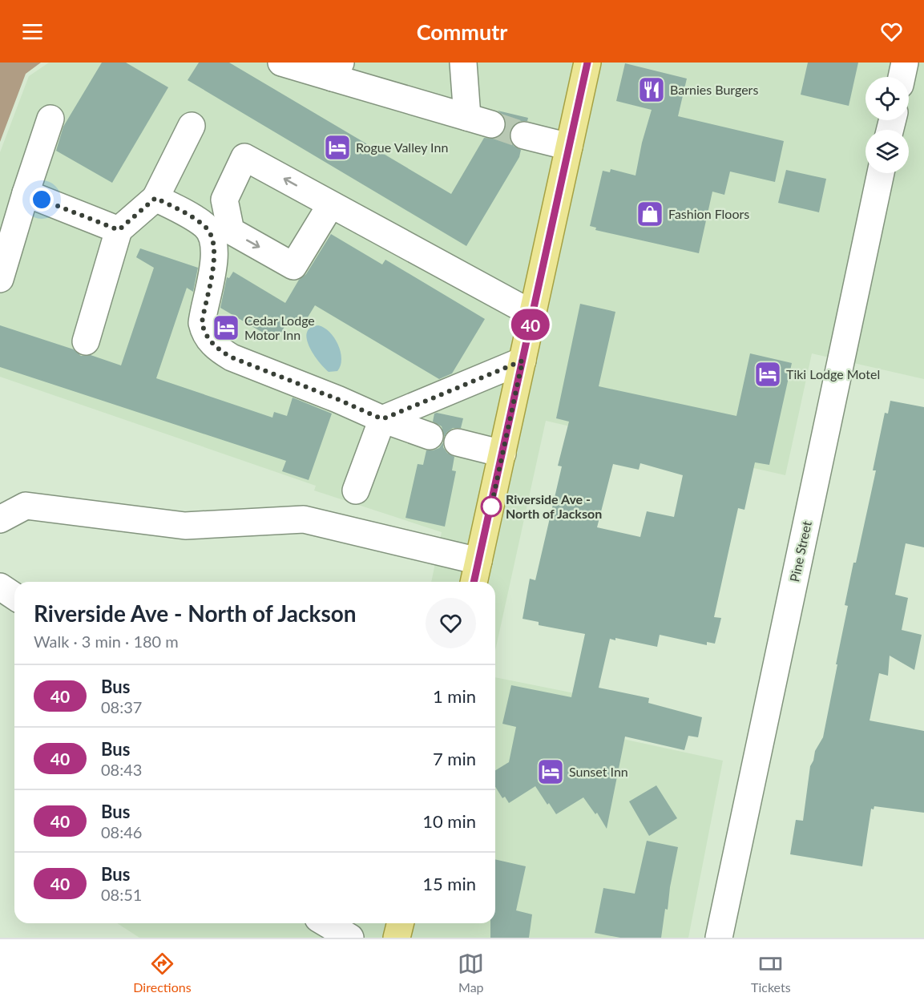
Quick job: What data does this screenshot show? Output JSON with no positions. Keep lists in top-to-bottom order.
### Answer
{
  "streets": {
    "street": ["Pine Street"]
  },
  "places": {
    "restaurant": ["Barnies Burgers"],
    "hotel": [
      "Rogue Valley Inn",
      "Cedar Lodge Motor Inn",
      "Tiki Lodge Motel",
      "Sunset Inn"
    ],
    "shop": ["Fashion Floors"],
    "other": ["Riverside Ave - North of Jackson"]
  },
  "lines": ["bus line 40"],
  "page": {
    "header": "Commutr",
    "on_map": "40",
    "heading": ["Riverside Ave - North of Jackson", "Walk · 3 min · 180 m"],
    "list": [
      {
        "mark": "40",
        "name": "Bus",
        "note": "08:37",
        "value": "1 min"
      },
      {
        "mark": "40",
        "name": "Bus",
        "note": "08:43",
        "value": "7 min"
      },
      {
        "mark": "40",
        "name": "Bus",
        "note": "08:46",
        "value": "10 min"
      },
      {
        "mark": "40",
        "name": "Bus",
        "note": "08:51",
        "value": "15 min"
      }
    ],
    "tabs": ["Directions", "Map", "Tickets"]
  }
}
